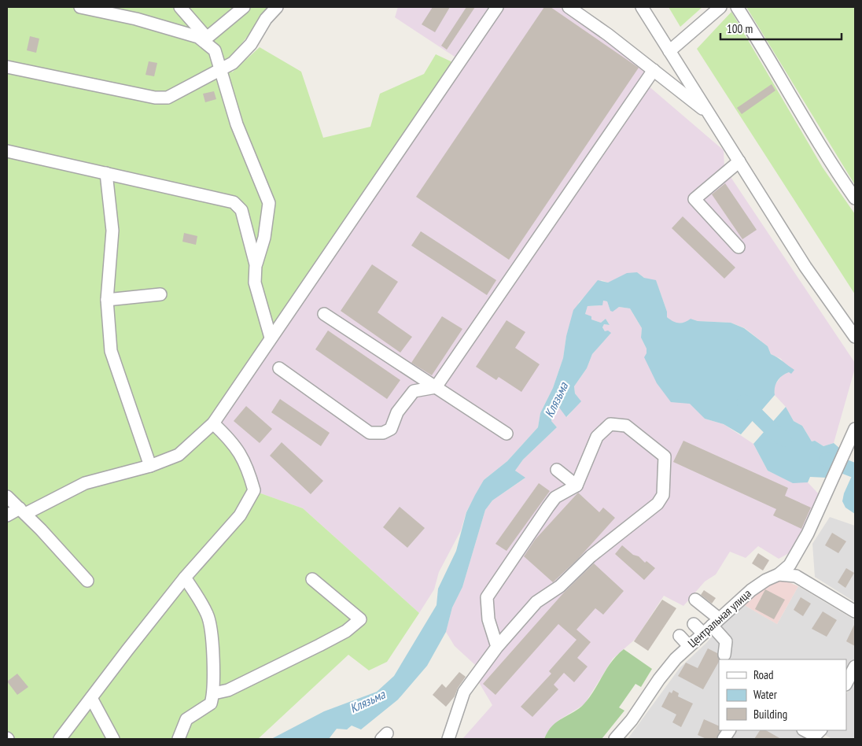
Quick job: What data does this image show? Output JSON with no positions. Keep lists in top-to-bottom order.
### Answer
{
  "streets": {
    "street": ["Центральная улица"]
  },
  "water": ["Клязьма"],
  "legend": ["Road", "Water", "Building"],
  "scale_bar": "100 m"
}
